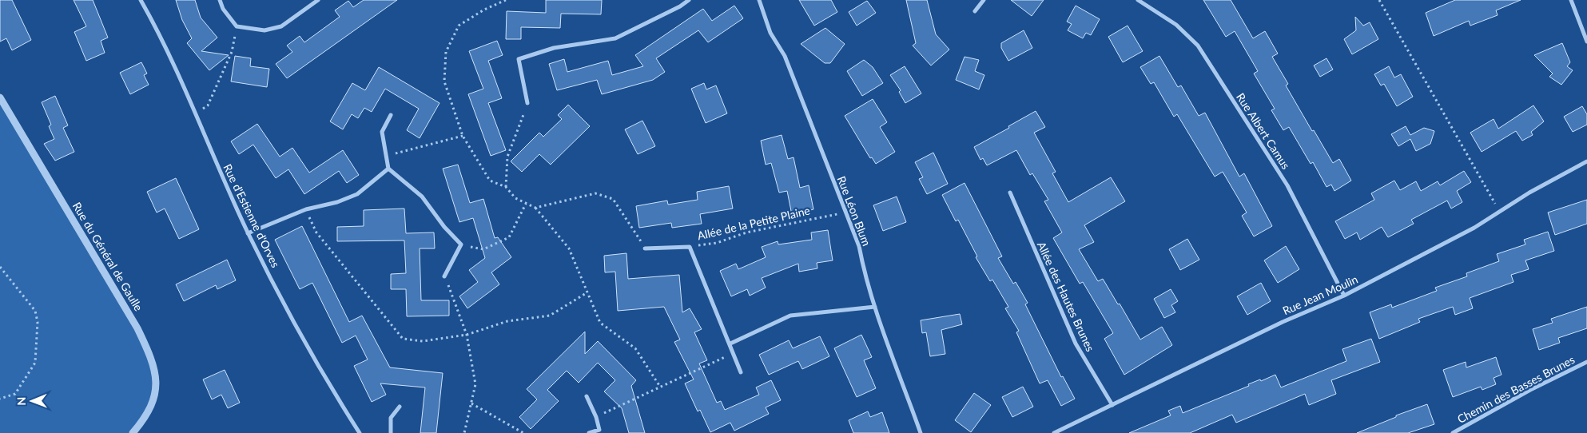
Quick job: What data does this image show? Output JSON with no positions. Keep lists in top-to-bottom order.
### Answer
{
  "streets": {
    "street": [
      "Rue Albert Camus",
      "Rue Léon Blum",
      "Rue d'Estienne d'Orves",
      "Rue du Général de Gaulle",
      "Rue Jean Moulin",
      "Allée des Hautes Brunes",
      "Chemin des Basses Brunes"
    ],
    "path": ["Allée de la Petite Plaine"]
  },
  "crossings": [
    ["Rue Albert Camus", "Rue Jean Moulin"],
    ["Rue Léon Blum", "Allée de la Petite Plaine"],
    ["Rue Jean Moulin", "Allée des Hautes Brunes"]
  ],
  "north": "left"
}
